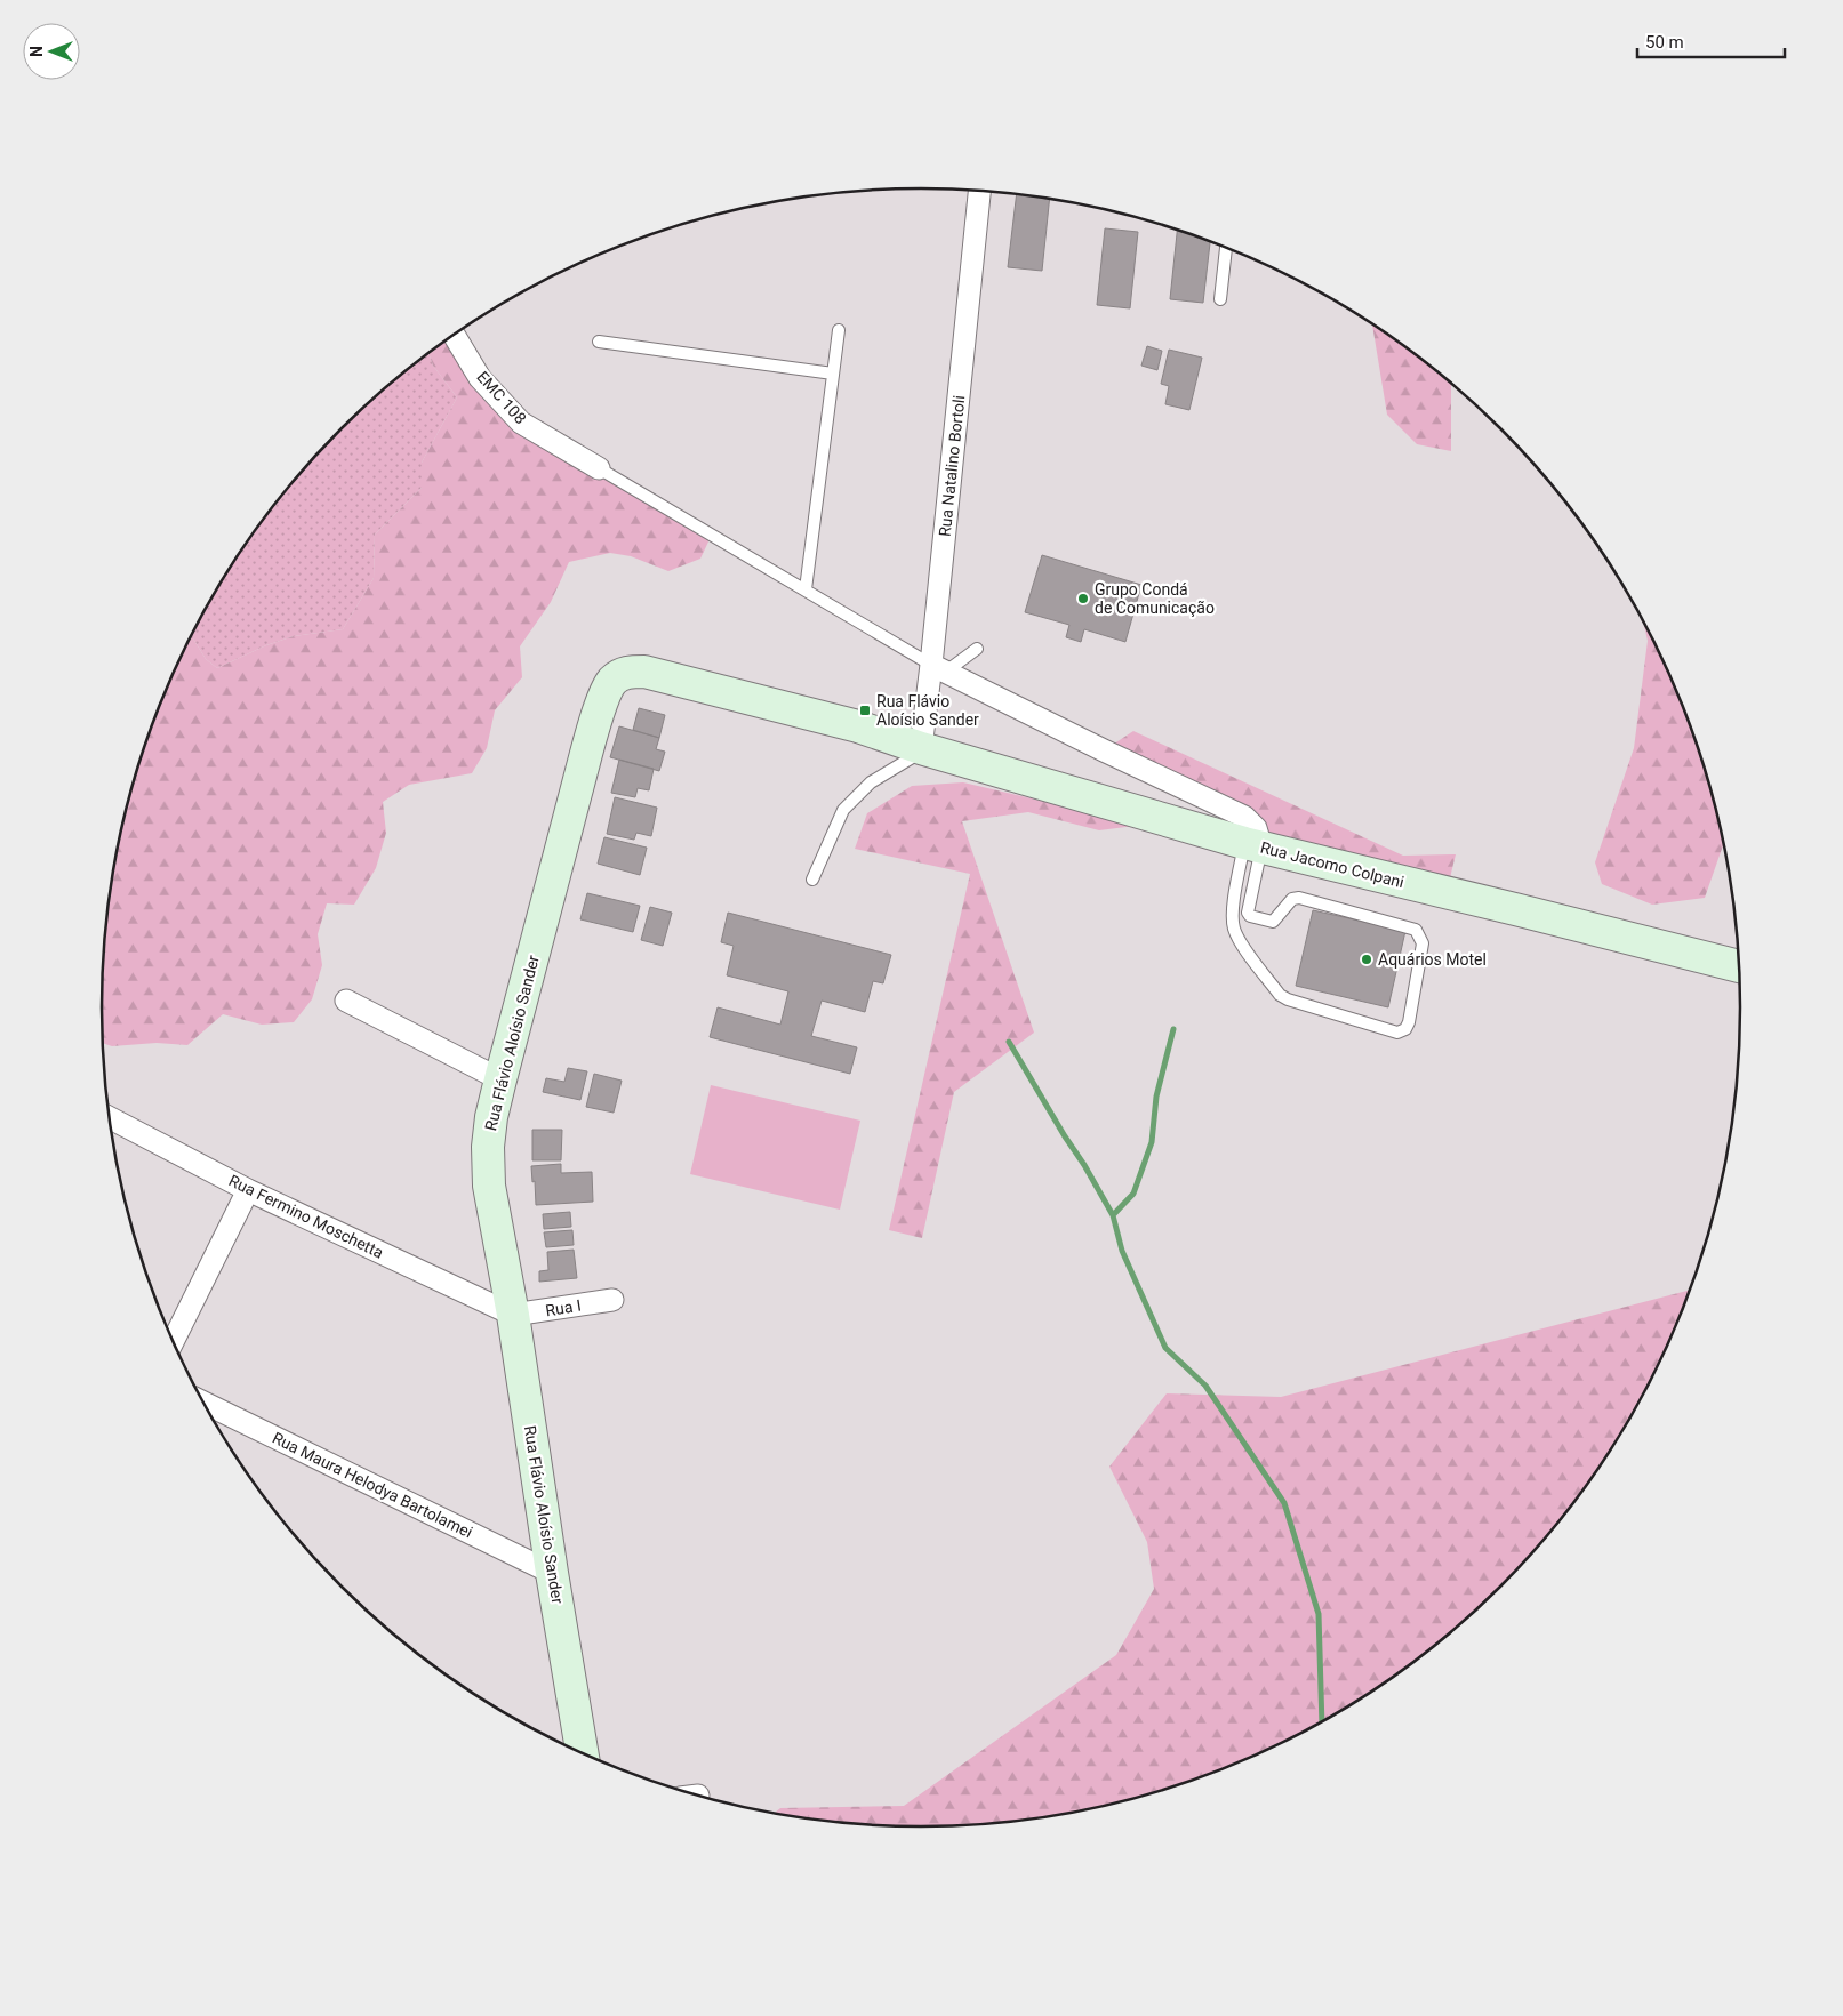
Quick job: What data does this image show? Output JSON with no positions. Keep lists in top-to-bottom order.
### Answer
{
  "streets": {
    "street": [
      "EMC 108",
      "Rua Natalino Bortoli",
      "Rua Jacomo Colpani",
      "Rua Flávio Aloísio Sander",
      "Rua Fermino Moschetta",
      "Rua I",
      "Rua Maura Helodya Bartolamei"
    ]
  },
  "crossings": [
    ["Rua Natalino Bortoli", "Rua Jacomo Colpani"],
    ["Rua Natalino Bortoli", "Rua Flávio Aloísio Sander"],
    ["Rua Jacomo Colpani", "Rua Flávio Aloísio Sander"],
    ["Rua Flávio Aloísio Sander", "Rua Fermino Moschetta"],
    ["Rua Flávio Aloísio Sander", "Rua I"],
    ["Rua Flávio Aloísio Sander", "Rua Maura Helodya Bartolamei"],
    ["Rua Fermino Moschetta", "Rua I"]
  ],
  "places": {
    "other": ["Grupo Condá de Comunicação", "Aquários Motel"],
    "transit": ["Rua Flávio Aloísio Sander"]
  },
  "scale_bar": "50 m",
  "north": "left"
}
